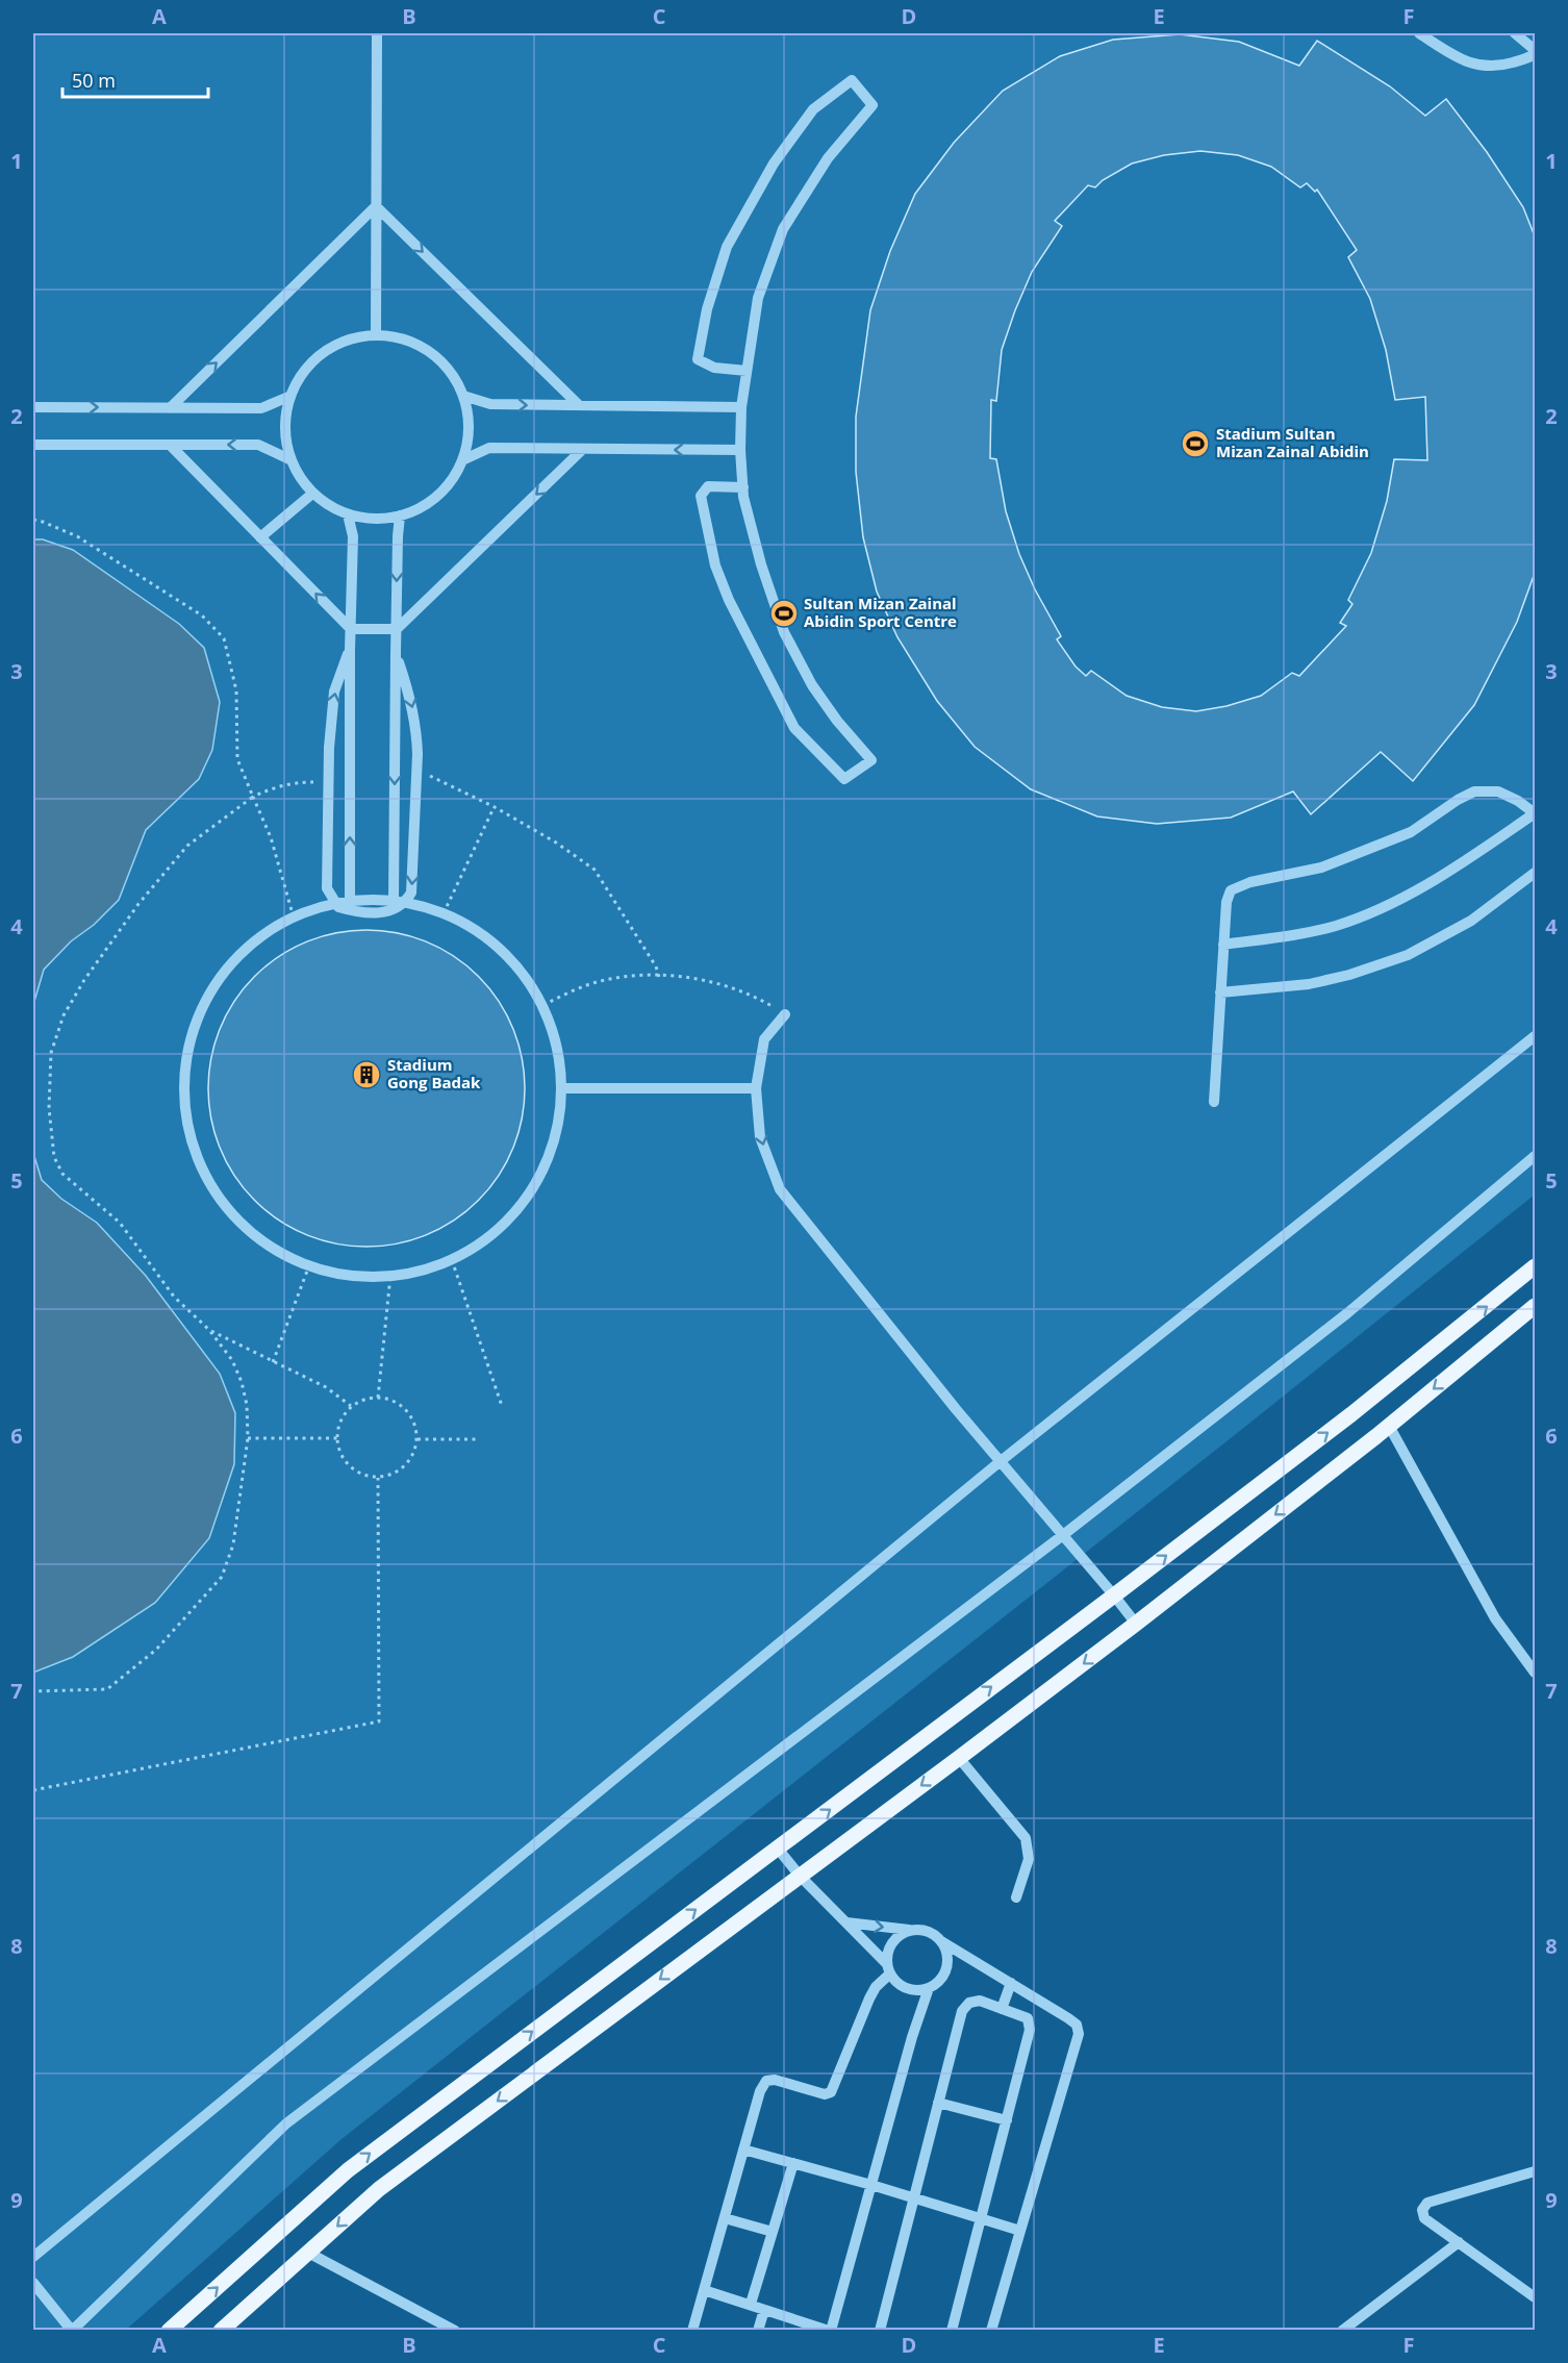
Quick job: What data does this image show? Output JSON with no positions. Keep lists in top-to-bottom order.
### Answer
{
  "places": {
    "sports": ["Stadium Sultan Mizan Zainal Abidin", "Sultan Mizan Zainal Abidin Sport Centre"],
    "building": ["Stadium Gong Badak"]
  },
  "scale_bar": "50 m",
  "grid": {
    "columns": [
      "A",
      "B",
      "C",
      "D",
      "E",
      "F"
    ],
    "rows": [
      "1",
      "2",
      "3",
      "4",
      "5",
      "6",
      "7",
      "8",
      "9"
    ]
  }
}
